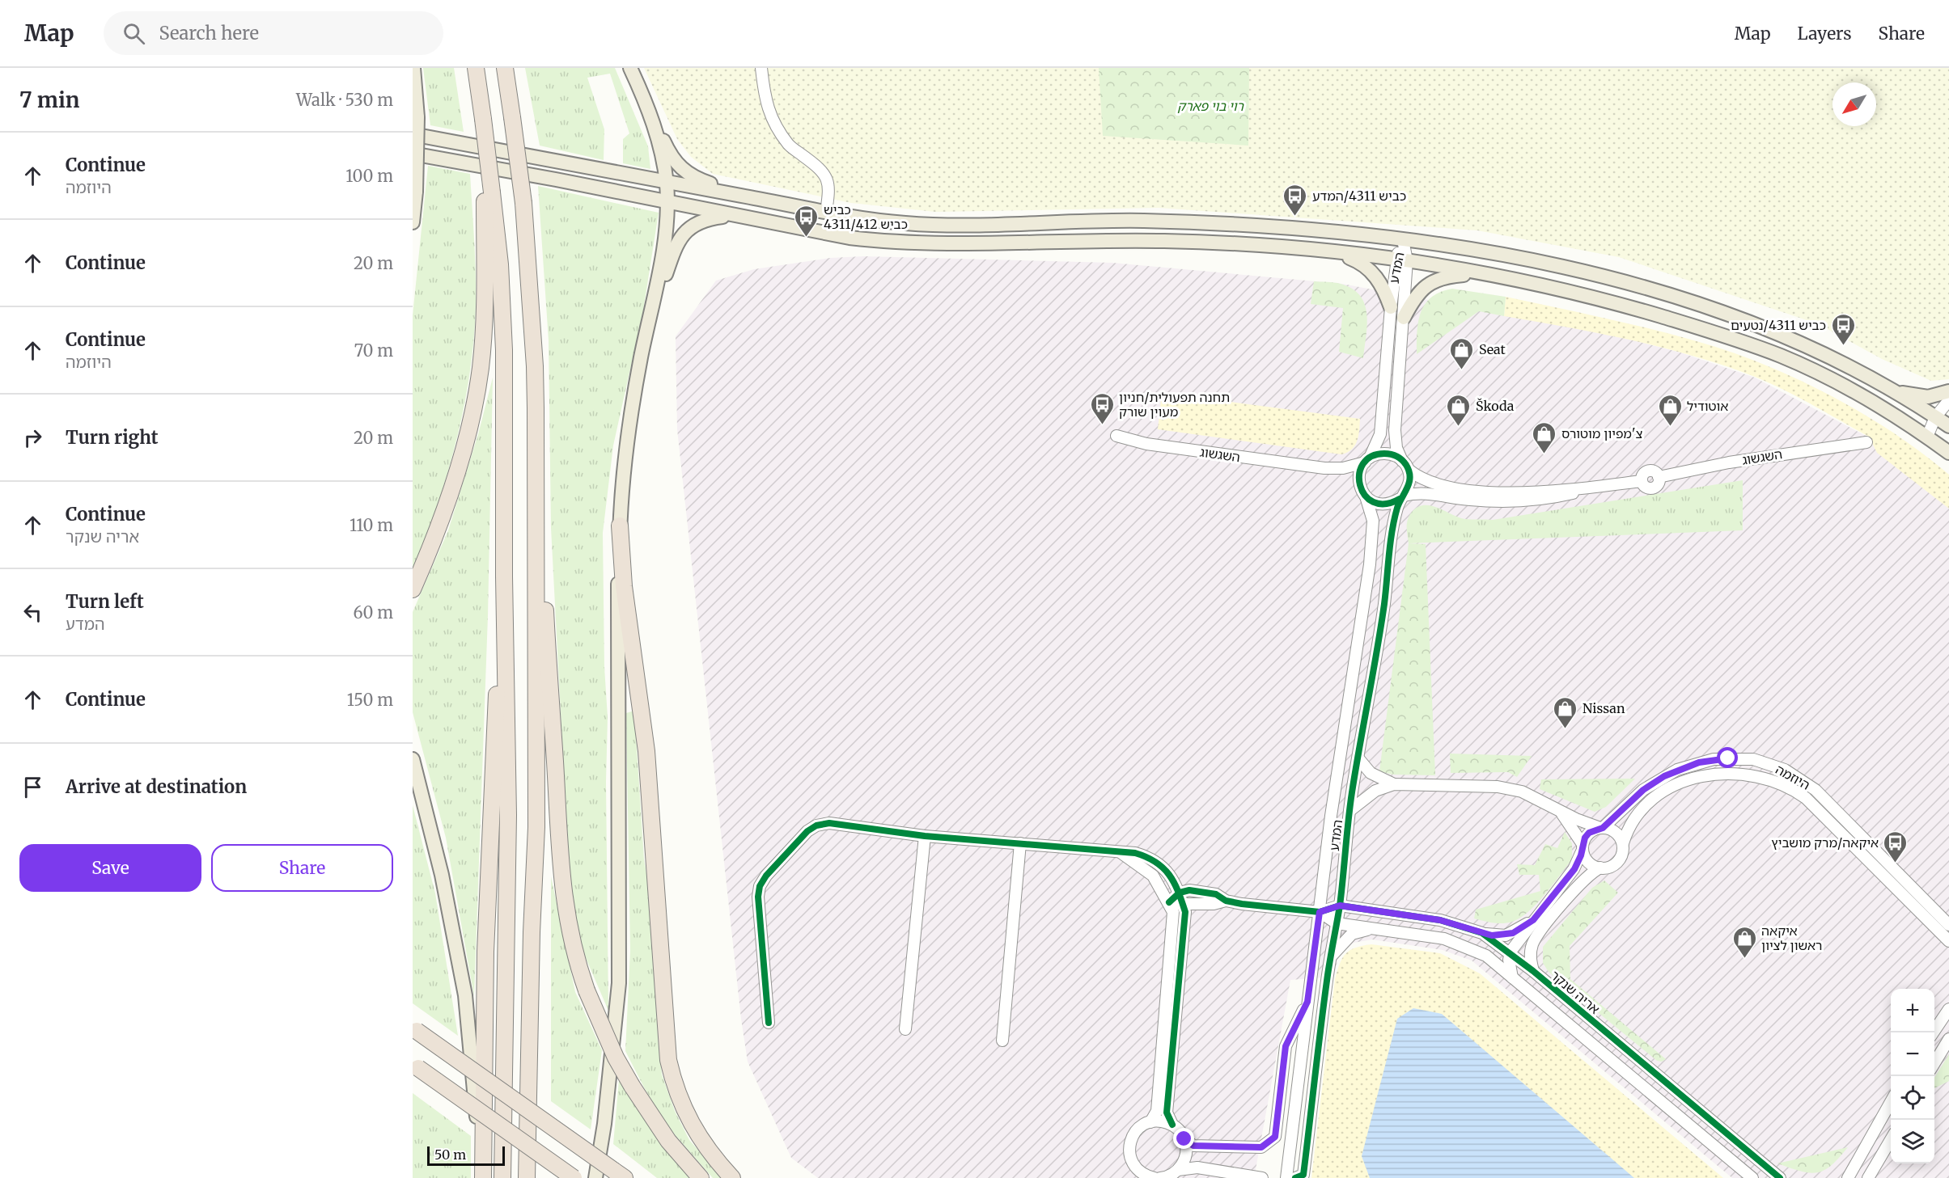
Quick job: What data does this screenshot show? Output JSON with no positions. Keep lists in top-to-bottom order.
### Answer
{
  "streets": {
    "street": [
      "המדע",
      "השגשוג",
      "היוזמה",
      "אריה שנקר"
    ]
  },
  "crossings": [
    ["המדע", "השגשוג"],
    ["המדע", "אריה שנקר"]
  ],
  "parks": ["רוי בוי פארק"],
  "places": {
    "bus stop": [
      "כביש 4311/המדע",
      "כביש 4311/כביש 412",
      "כביש 4311/נטעים",
      "תחנה תפעולית/חניון מעוין שורק",
      "איקאה/מרק מושביץ"
    ],
    "shop": [
      "Seat",
      "Škoda",
      "אוטודיל",
      "צ'מפיון מוטורס",
      "Nissan",
      "איקאה ראשון לציון"
    ]
  },
  "scale_bar": "50 m",
  "north": "bottom left",
  "page": {
    "header": "Map",
    "search": "Search here",
    "nav": ["Map", "Layers", "Share"],
    "heading": ["7 min", "Walk · 530 m"],
    "list": [
      ["Continue", "היוזמה", "100 m"],
      ["Continue", "20 m"],
      ["Continue", "היוזמה", "70 m"],
      ["Turn right", "20 m"],
      ["Continue", "אריה שנקר", "110 m"],
      ["Turn left", "המדע", "60 m"],
      ["Continue", "150 m"],
      "Arrive at destination"
    ],
    "buttons": ["Save", "Share"],
    "map_buttons": ["+", "−"],
    "scale": "50 m"
  }
}
